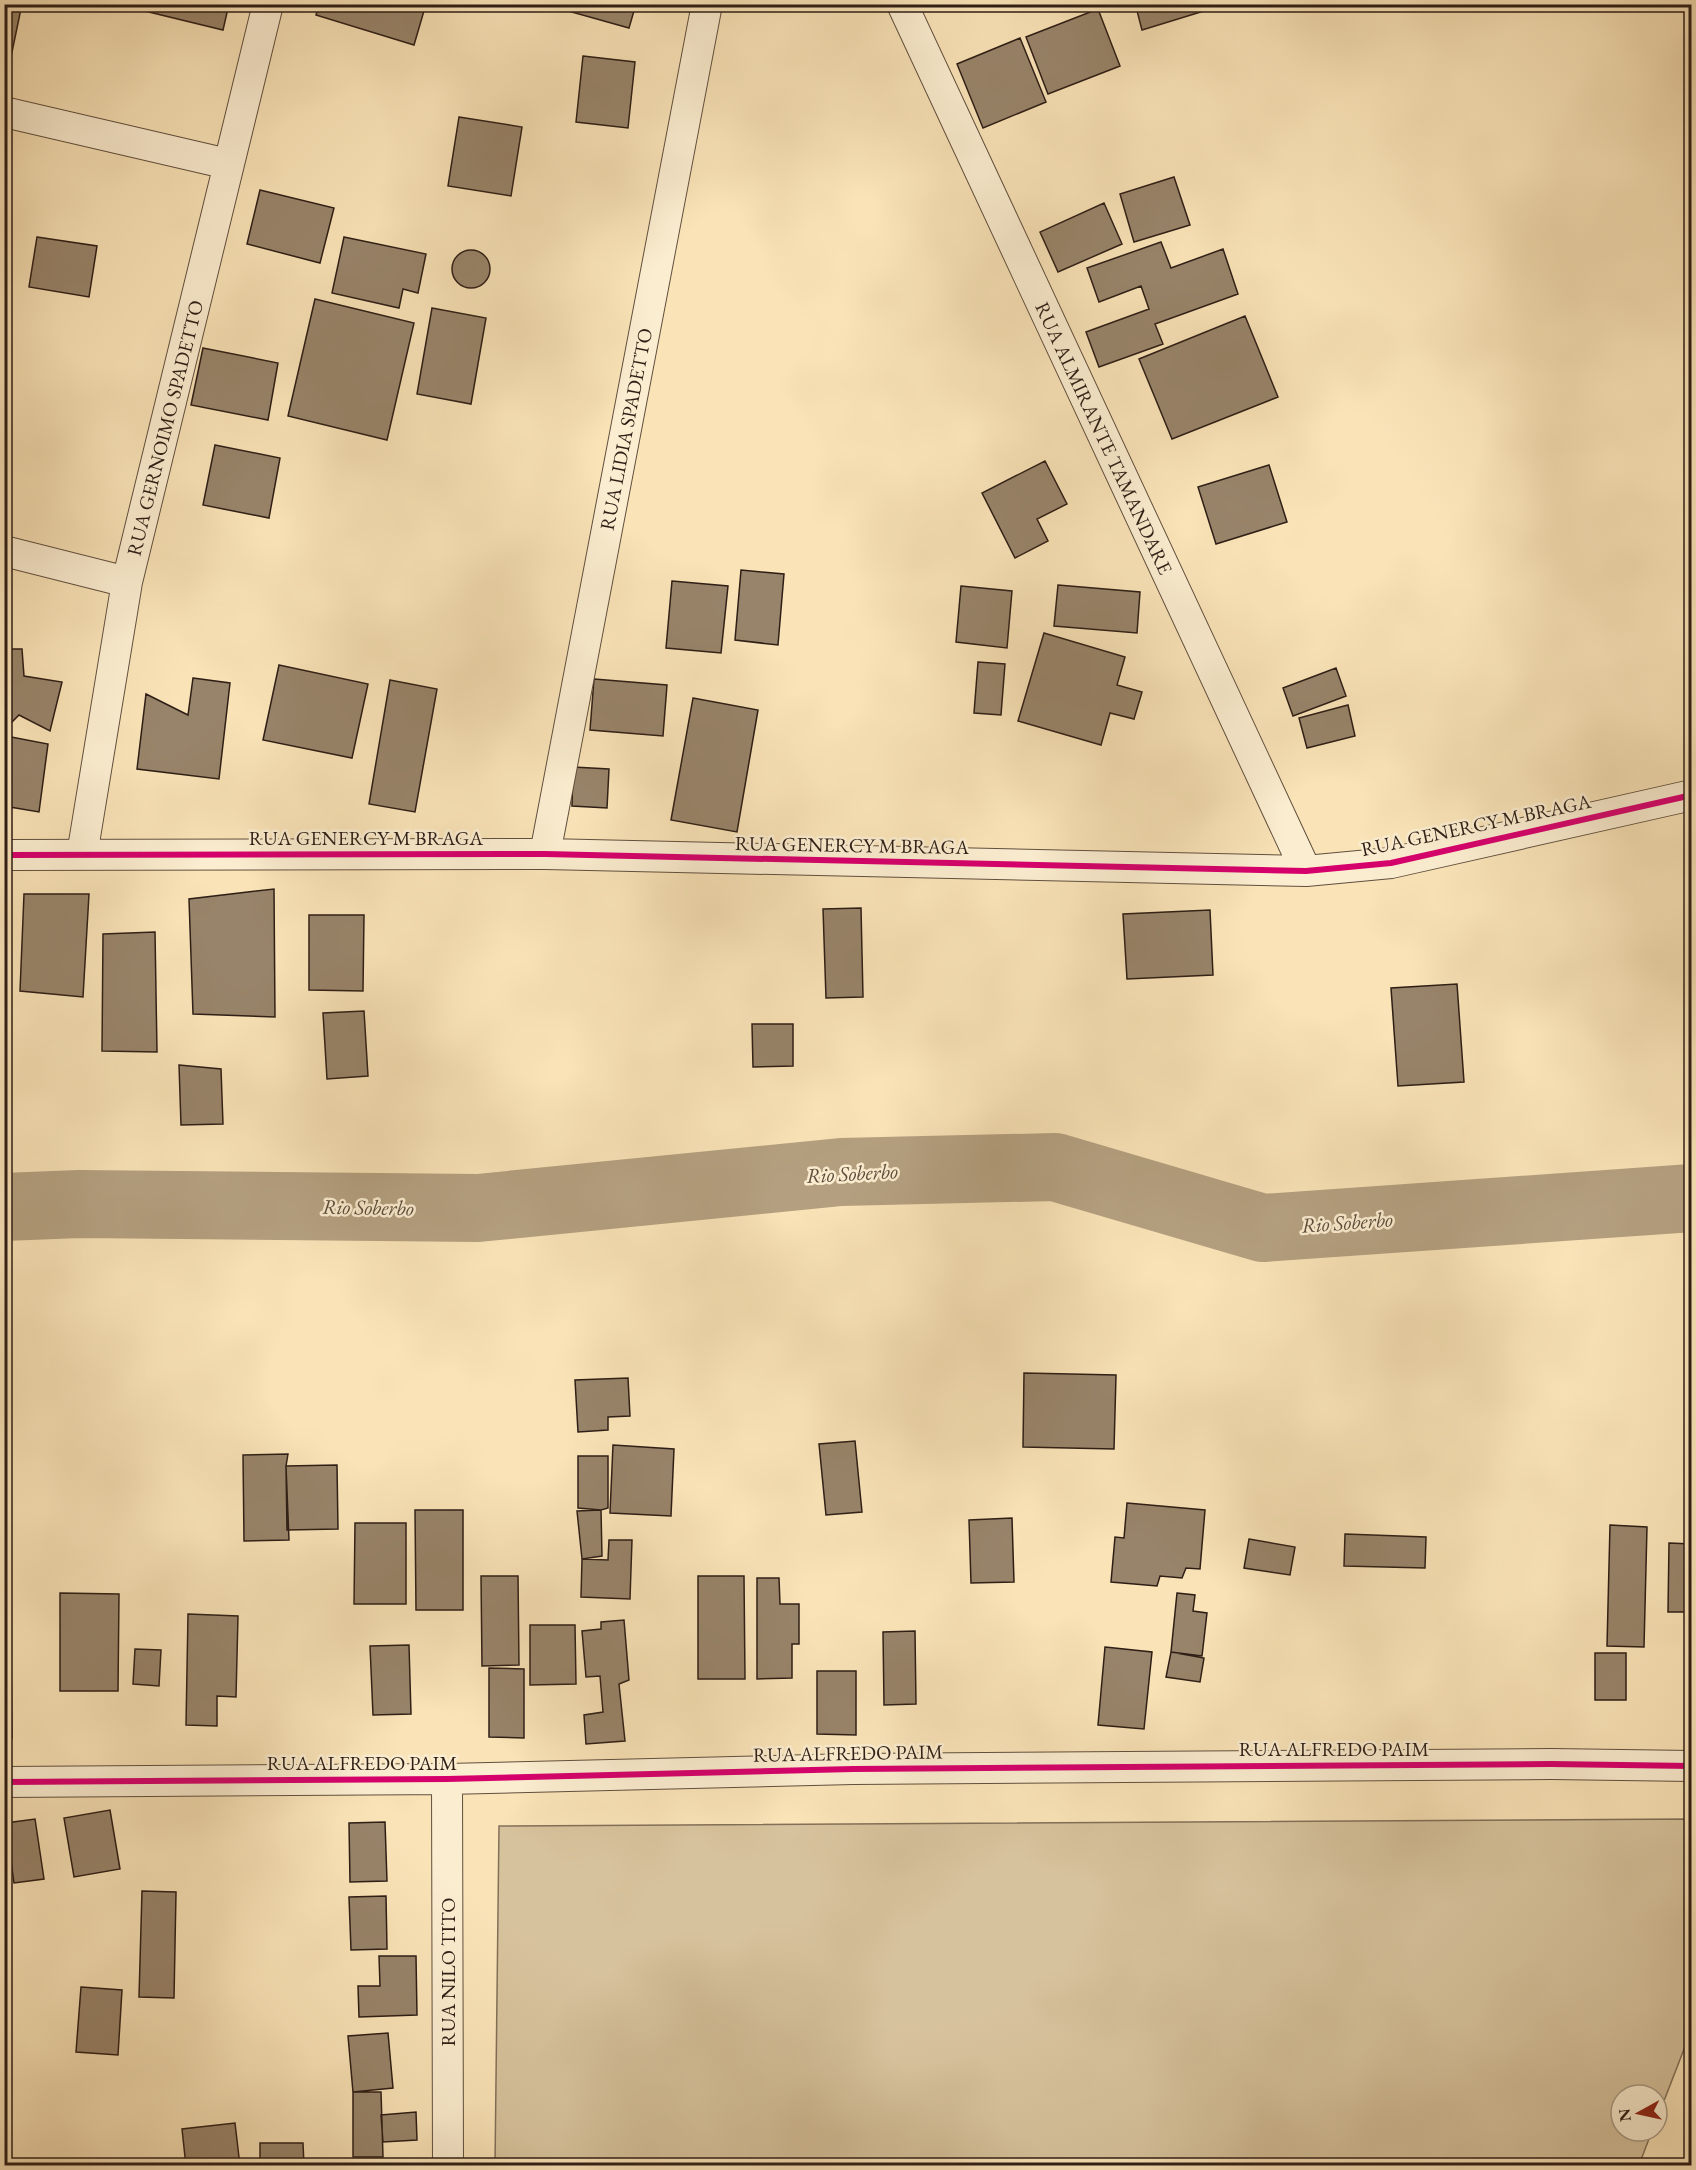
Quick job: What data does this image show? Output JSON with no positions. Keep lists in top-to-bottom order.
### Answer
{
  "streets": {
    "street": [
      "RUA GERNOIMO SPADETTO",
      "RUA LIDIA SPADETTO",
      "RUA ALMIRANTE TAMANDARE",
      "RUA GENERCY M BRAGA",
      "RUA ALFREDO PAIM",
      "RUA NILO TITO"
    ]
  },
  "crossings": [
    ["RUA GERNOIMO SPADETTO", "RUA GENERCY M BRAGA"],
    ["RUA LIDIA SPADETTO", "RUA GENERCY M BRAGA"],
    ["RUA ALMIRANTE TAMANDARE", "RUA GENERCY M BRAGA"],
    ["RUA ALFREDO PAIM", "RUA NILO TITO"]
  ],
  "water": ["Rio Soberbo"],
  "north": "left"
}
